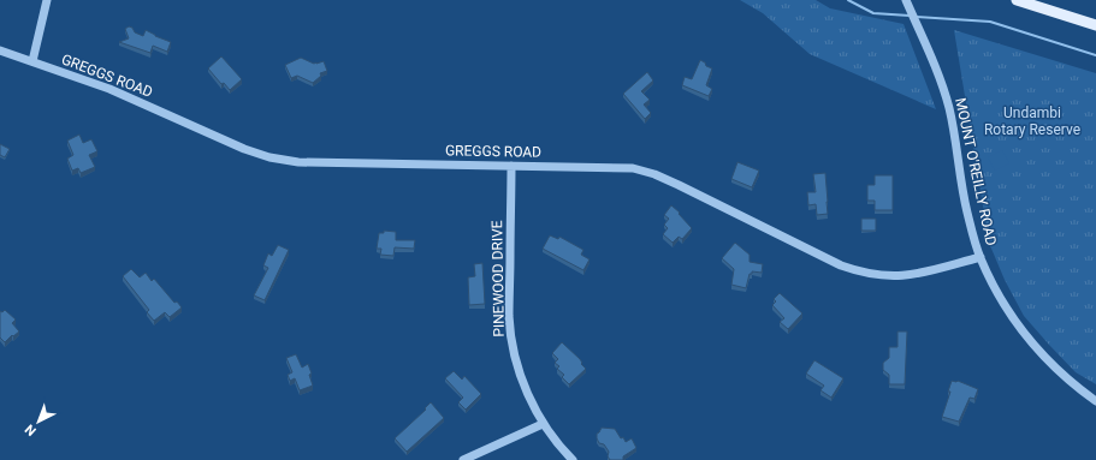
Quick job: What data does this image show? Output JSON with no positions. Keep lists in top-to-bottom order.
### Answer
{
  "streets": {
    "street": ["GREGGS ROAD", "MOUNT O'REILLY ROAD", "PINEWOOD DRIVE"]
  },
  "crossings": [
    ["GREGGS ROAD", "MOUNT O'REILLY ROAD"],
    ["GREGGS ROAD", "PINEWOOD DRIVE"]
  ],
  "parks": ["Undambi Rotary Reserve"],
  "north": "bottom left"
}
